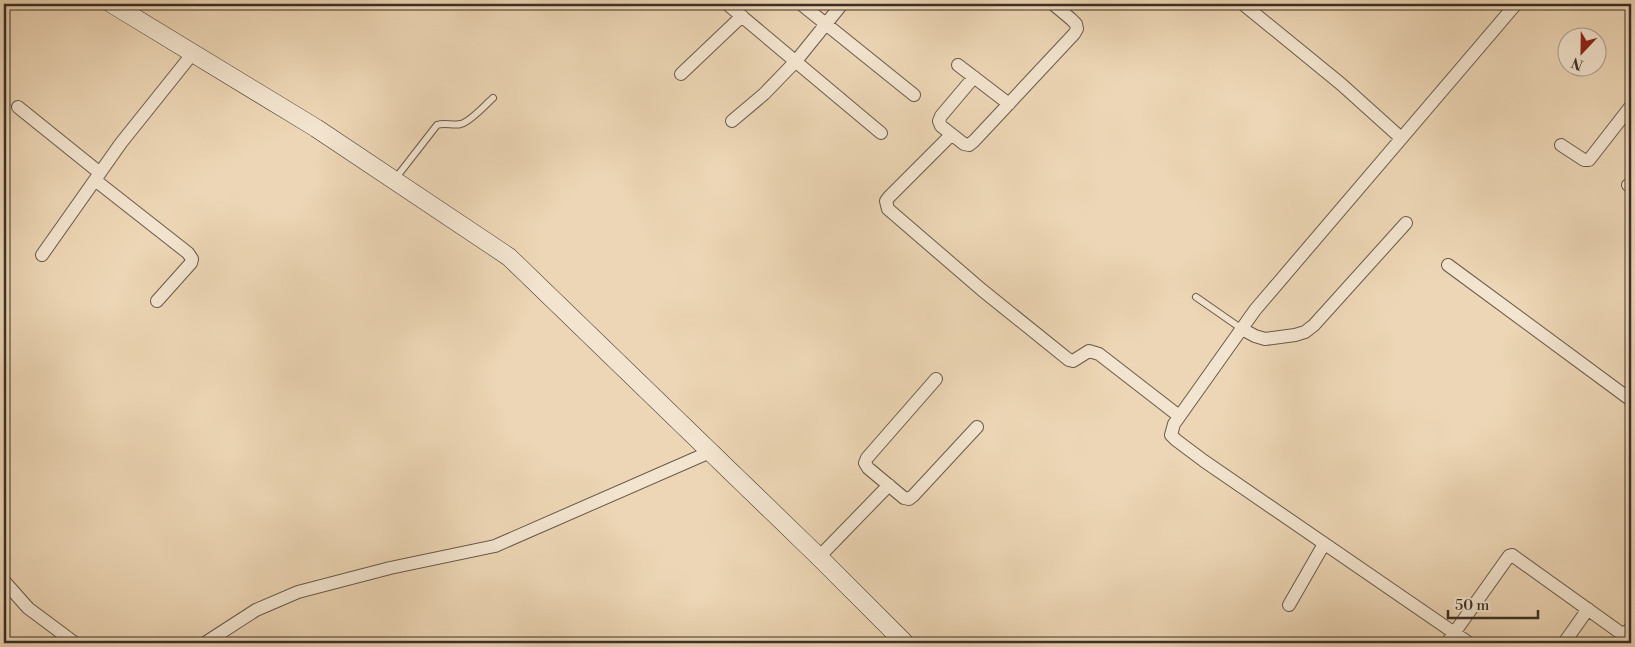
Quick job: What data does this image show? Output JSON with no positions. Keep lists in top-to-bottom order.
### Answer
{
  "scale_bar": "50 m",
  "north": "bottom"
}
